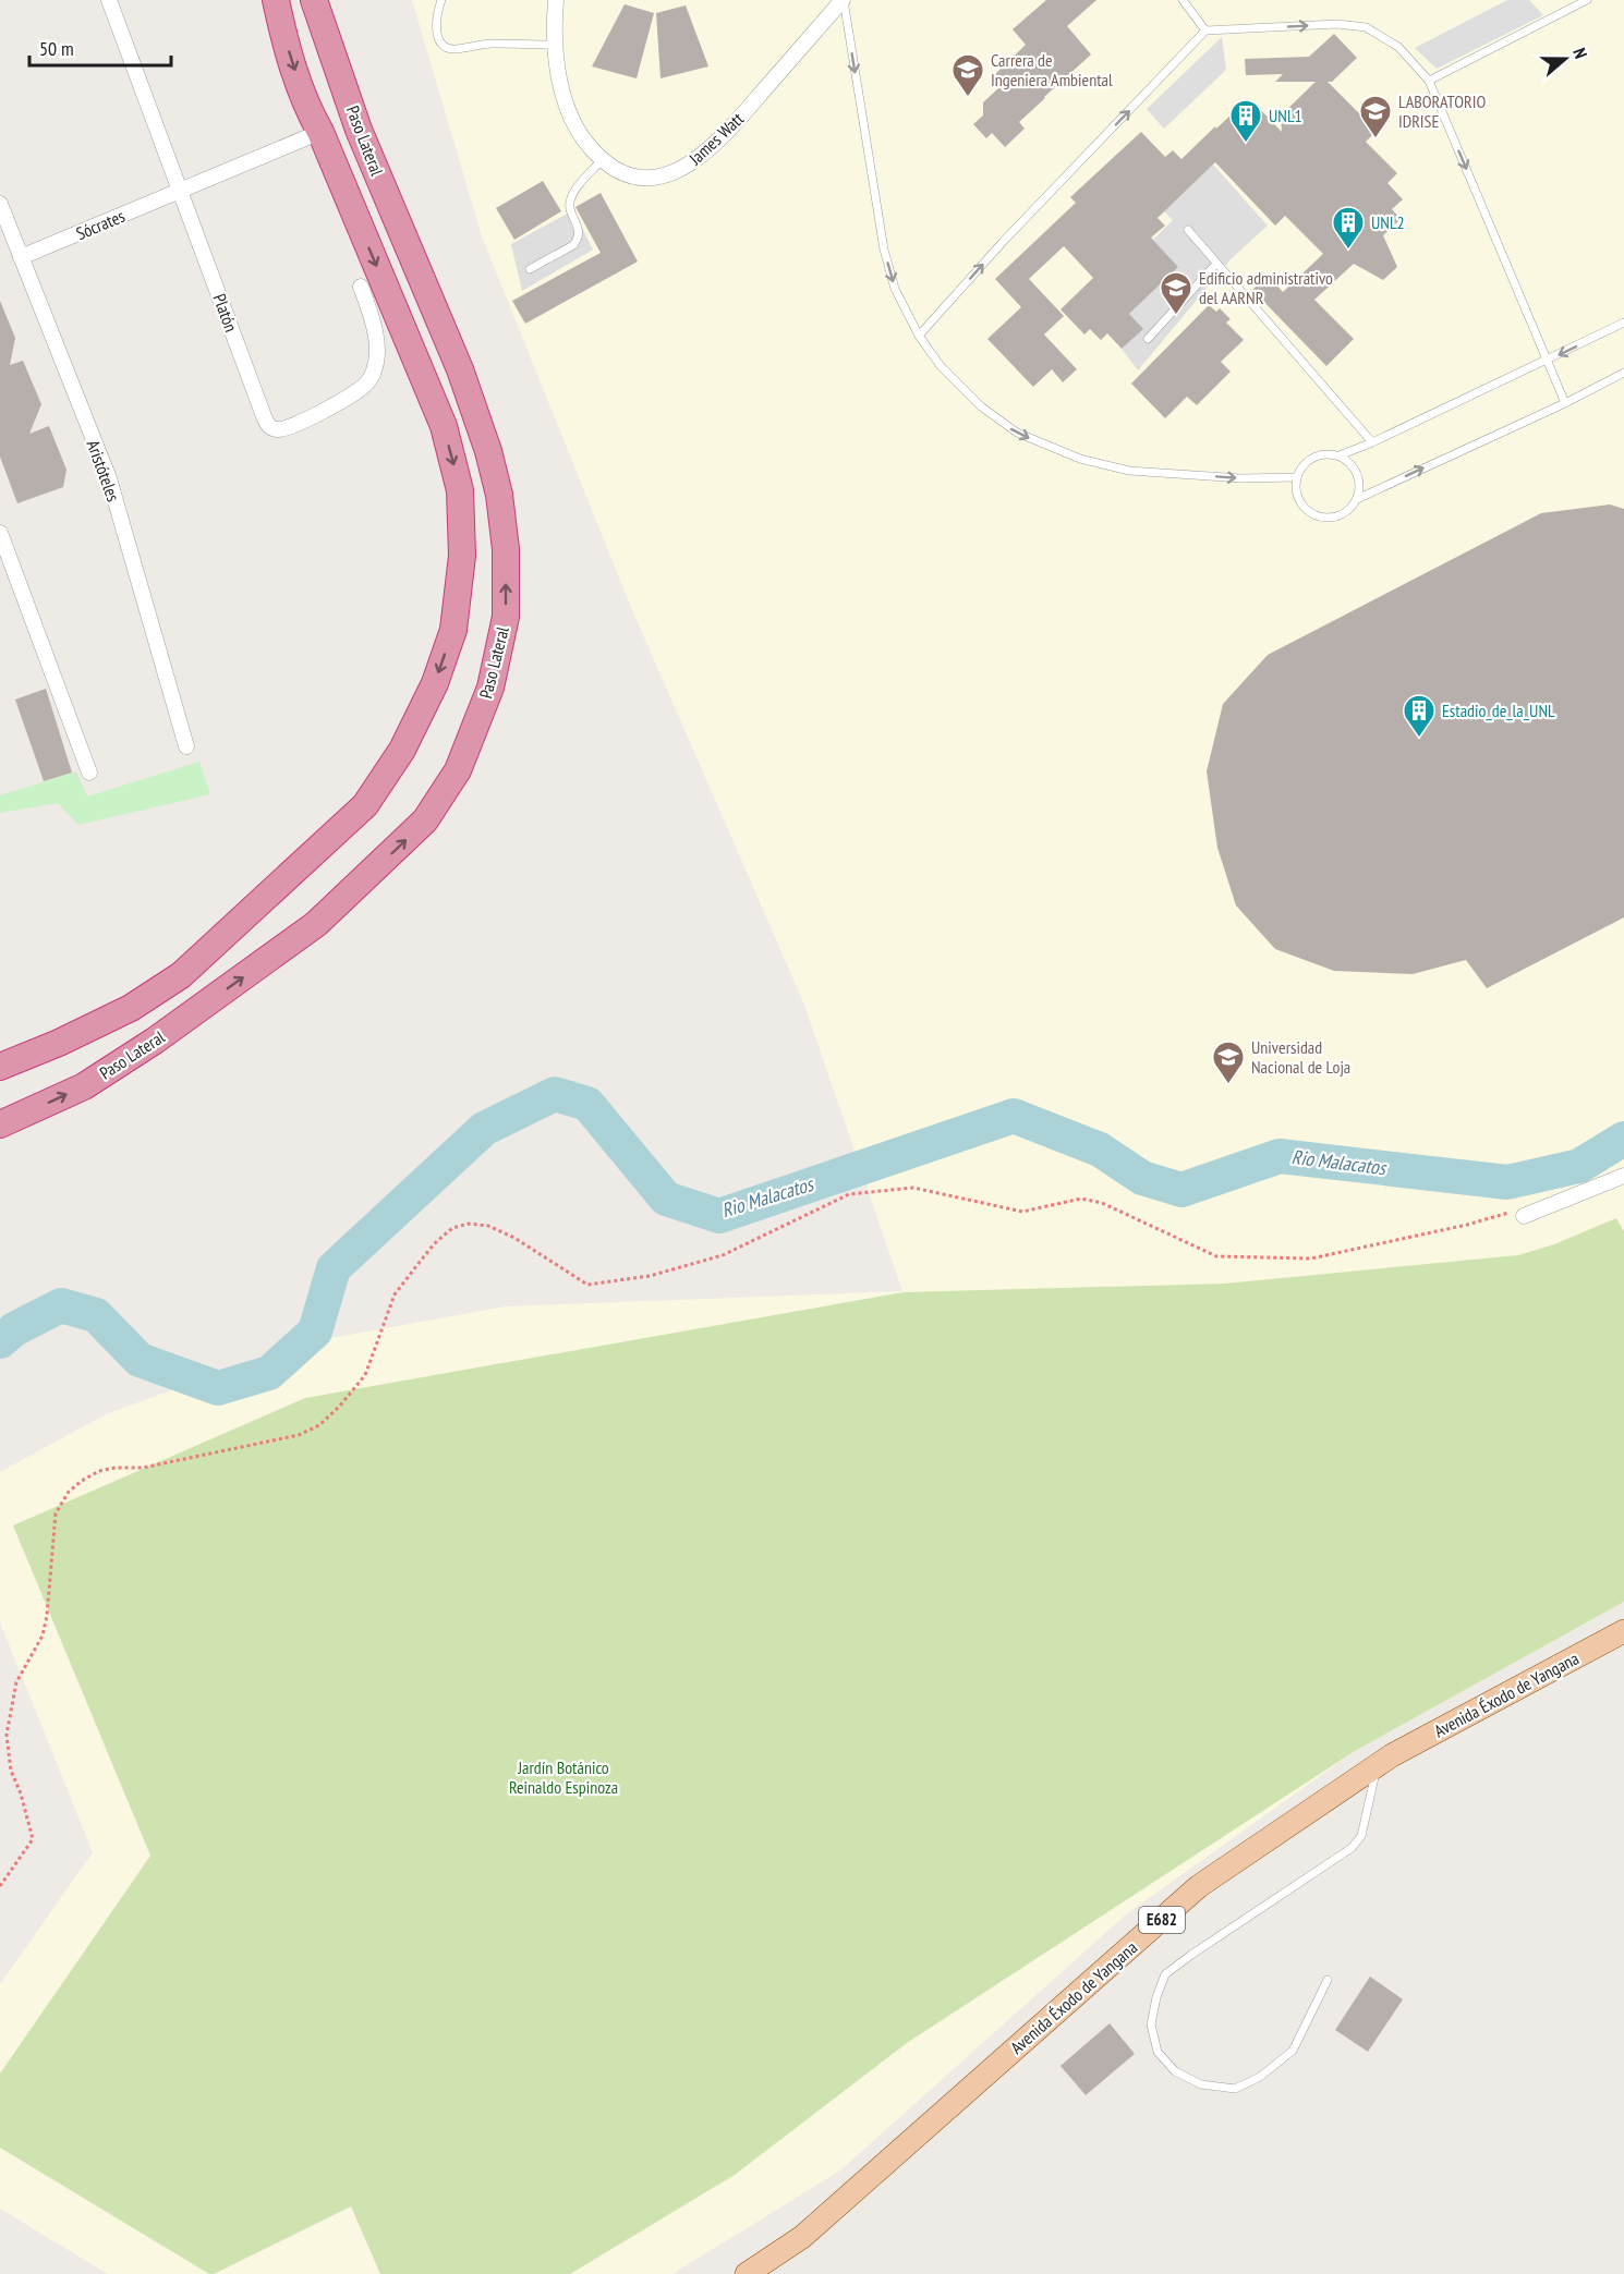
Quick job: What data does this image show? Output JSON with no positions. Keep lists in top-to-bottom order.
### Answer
{
  "streets": {
    "highway": ["Paso Lateral"],
    "main road": ["Avenida Éxodo de Yangana", "E682"],
    "street": [
      "James Watt",
      "Sócrates",
      "Platón",
      "Aristóteles"
    ]
  },
  "crossings": [
    ["Paso Lateral", "Sócrates"],
    ["Sócrates", "Platón"],
    ["Sócrates", "Aristóteles"]
  ],
  "water": ["Rio Malacatos"],
  "parks": ["Jardín Botánico Reinaldo Espinoza"],
  "places": {
    "school or university": [
      "Carrera de Ingeniera Ambiental",
      "LABORATORIO IDRISE",
      "Edificio administrativo del AARNR",
      "Universidad Nacional de Loja"
    ],
    "building": ["UNL1", "UNL2", "Estadio_de_la_UNL"]
  },
  "scale_bar": "50 m",
  "north": "right"
}
